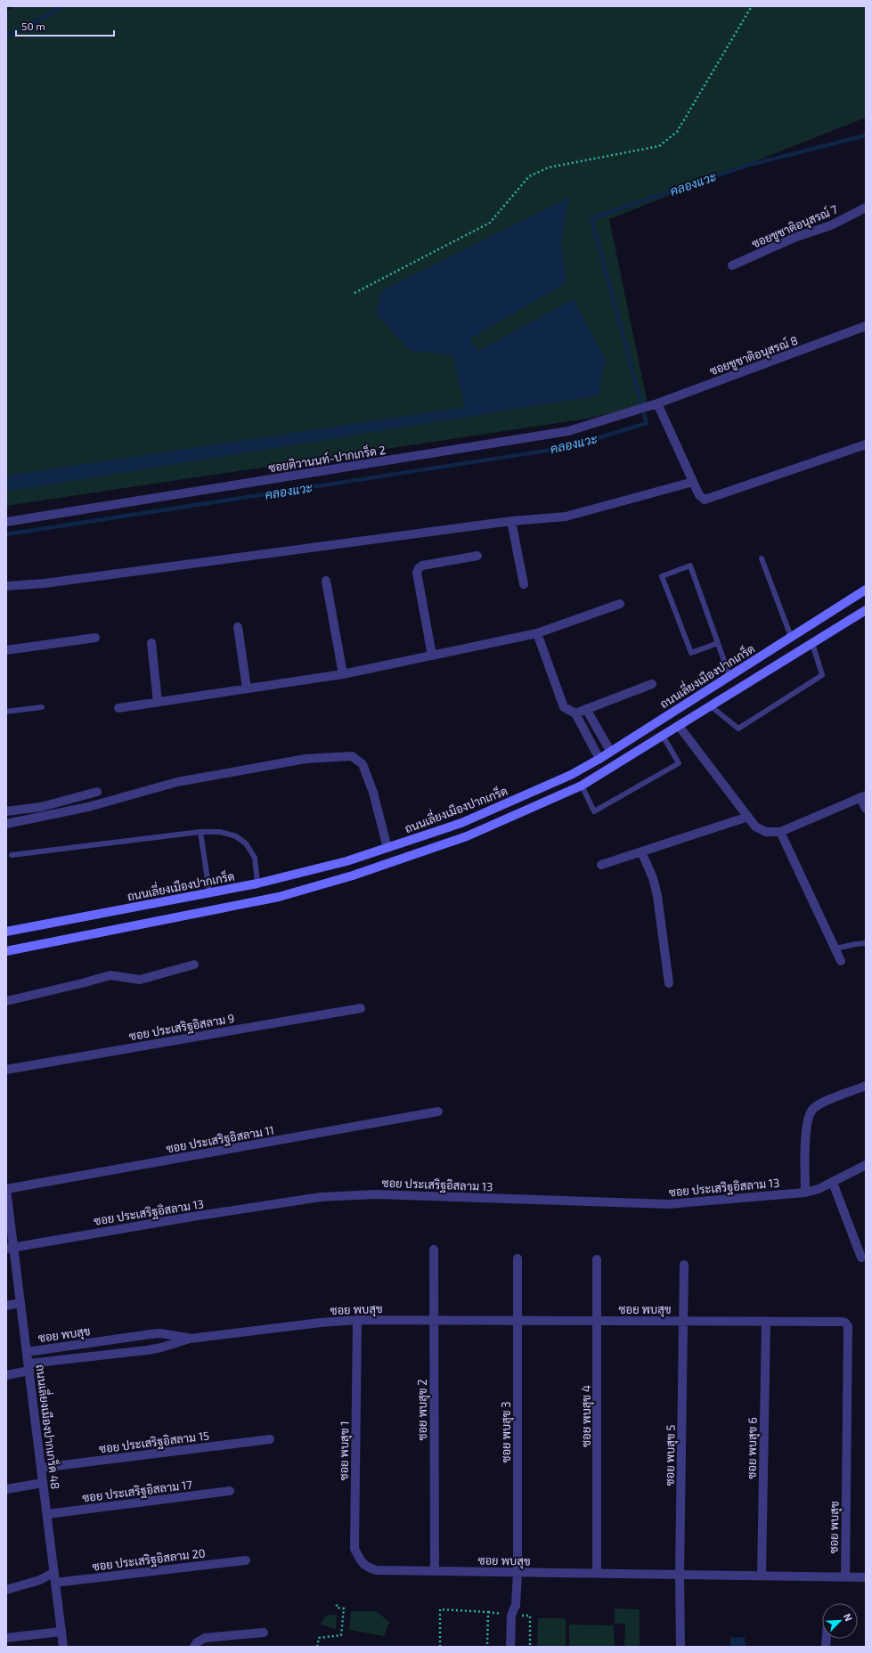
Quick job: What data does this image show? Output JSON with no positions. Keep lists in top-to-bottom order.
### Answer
{
  "streets": {
    "main road": ["ถนนเลี่ยงเมืองปากเกร็ด"],
    "street": [
      "ซอยชูชาติอนุสรณ์ 7",
      "ซอยชูชาติอนุสรณ์ 8",
      "ซอยติวานนท์-ปากเกร็ด 2",
      "ซอย ประเสริฐอิสลาม 9",
      "ซอย ประเสริฐอิสลาม 11",
      "ซอย ประเสริฐอิสลาม 13",
      "ซอย พบสุข",
      "ซอย พบสุข 2",
      "ซอย พบสุข 4",
      "ถนนเลี่ยงเมืองปากเกร็ด 48",
      "ซอย พบสุข 3",
      "ซอย ประเสริฐอิสลาม 15",
      "ซอย พบสุข 6",
      "ซอย พบสุข 1",
      "ซอย พบสุข 5",
      "ซอย ประเสริฐอิสลาม 17",
      "ซอย ประเสริฐอิสลาม 20"
    ]
  },
  "crossings": [
    ["ซอยชูชาติอนุสรณ์ 8", "ซอยติวานนท์-ปากเกร็ด 2"],
    ["ซอย ประเสริฐอิสลาม 11", "ถนนเลี่ยงเมืองปากเกร็ด 48"],
    ["ซอย ประเสริฐอิสลาม 13", "ถนนเลี่ยงเมืองปากเกร็ด 48"],
    ["ซอย พบสุข", "ซอย พบสุข 2"],
    ["ซอย พบสุข", "ซอย พบสุข 4"],
    ["ซอย พบสุข", "ถนนเลี่ยงเมืองปากเกร็ด 48"],
    ["ซอย พบสุข", "ซอย พบสุข 3"],
    ["ซอย พบสุข", "ซอย พบสุข 6"],
    ["ซอย พบสุข", "ซอย พบสุข 1"],
    ["ซอย พบสุข", "ซอย พบสุข 5"],
    ["ถนนเลี่ยงเมืองปากเกร็ด 48", "ซอย ประเสริฐอิสลาม 15"],
    ["ถนนเลี่ยงเมืองปากเกร็ด 48", "ซอย ประเสริฐอิสลาม 17"],
    ["ถนนเลี่ยงเมืองปากเกร็ด 48", "ซอย ประเสริฐอิสลาม 20"]
  ],
  "water": ["คลองแวะ"],
  "scale_bar": "50 m",
  "north": "top right"
}
